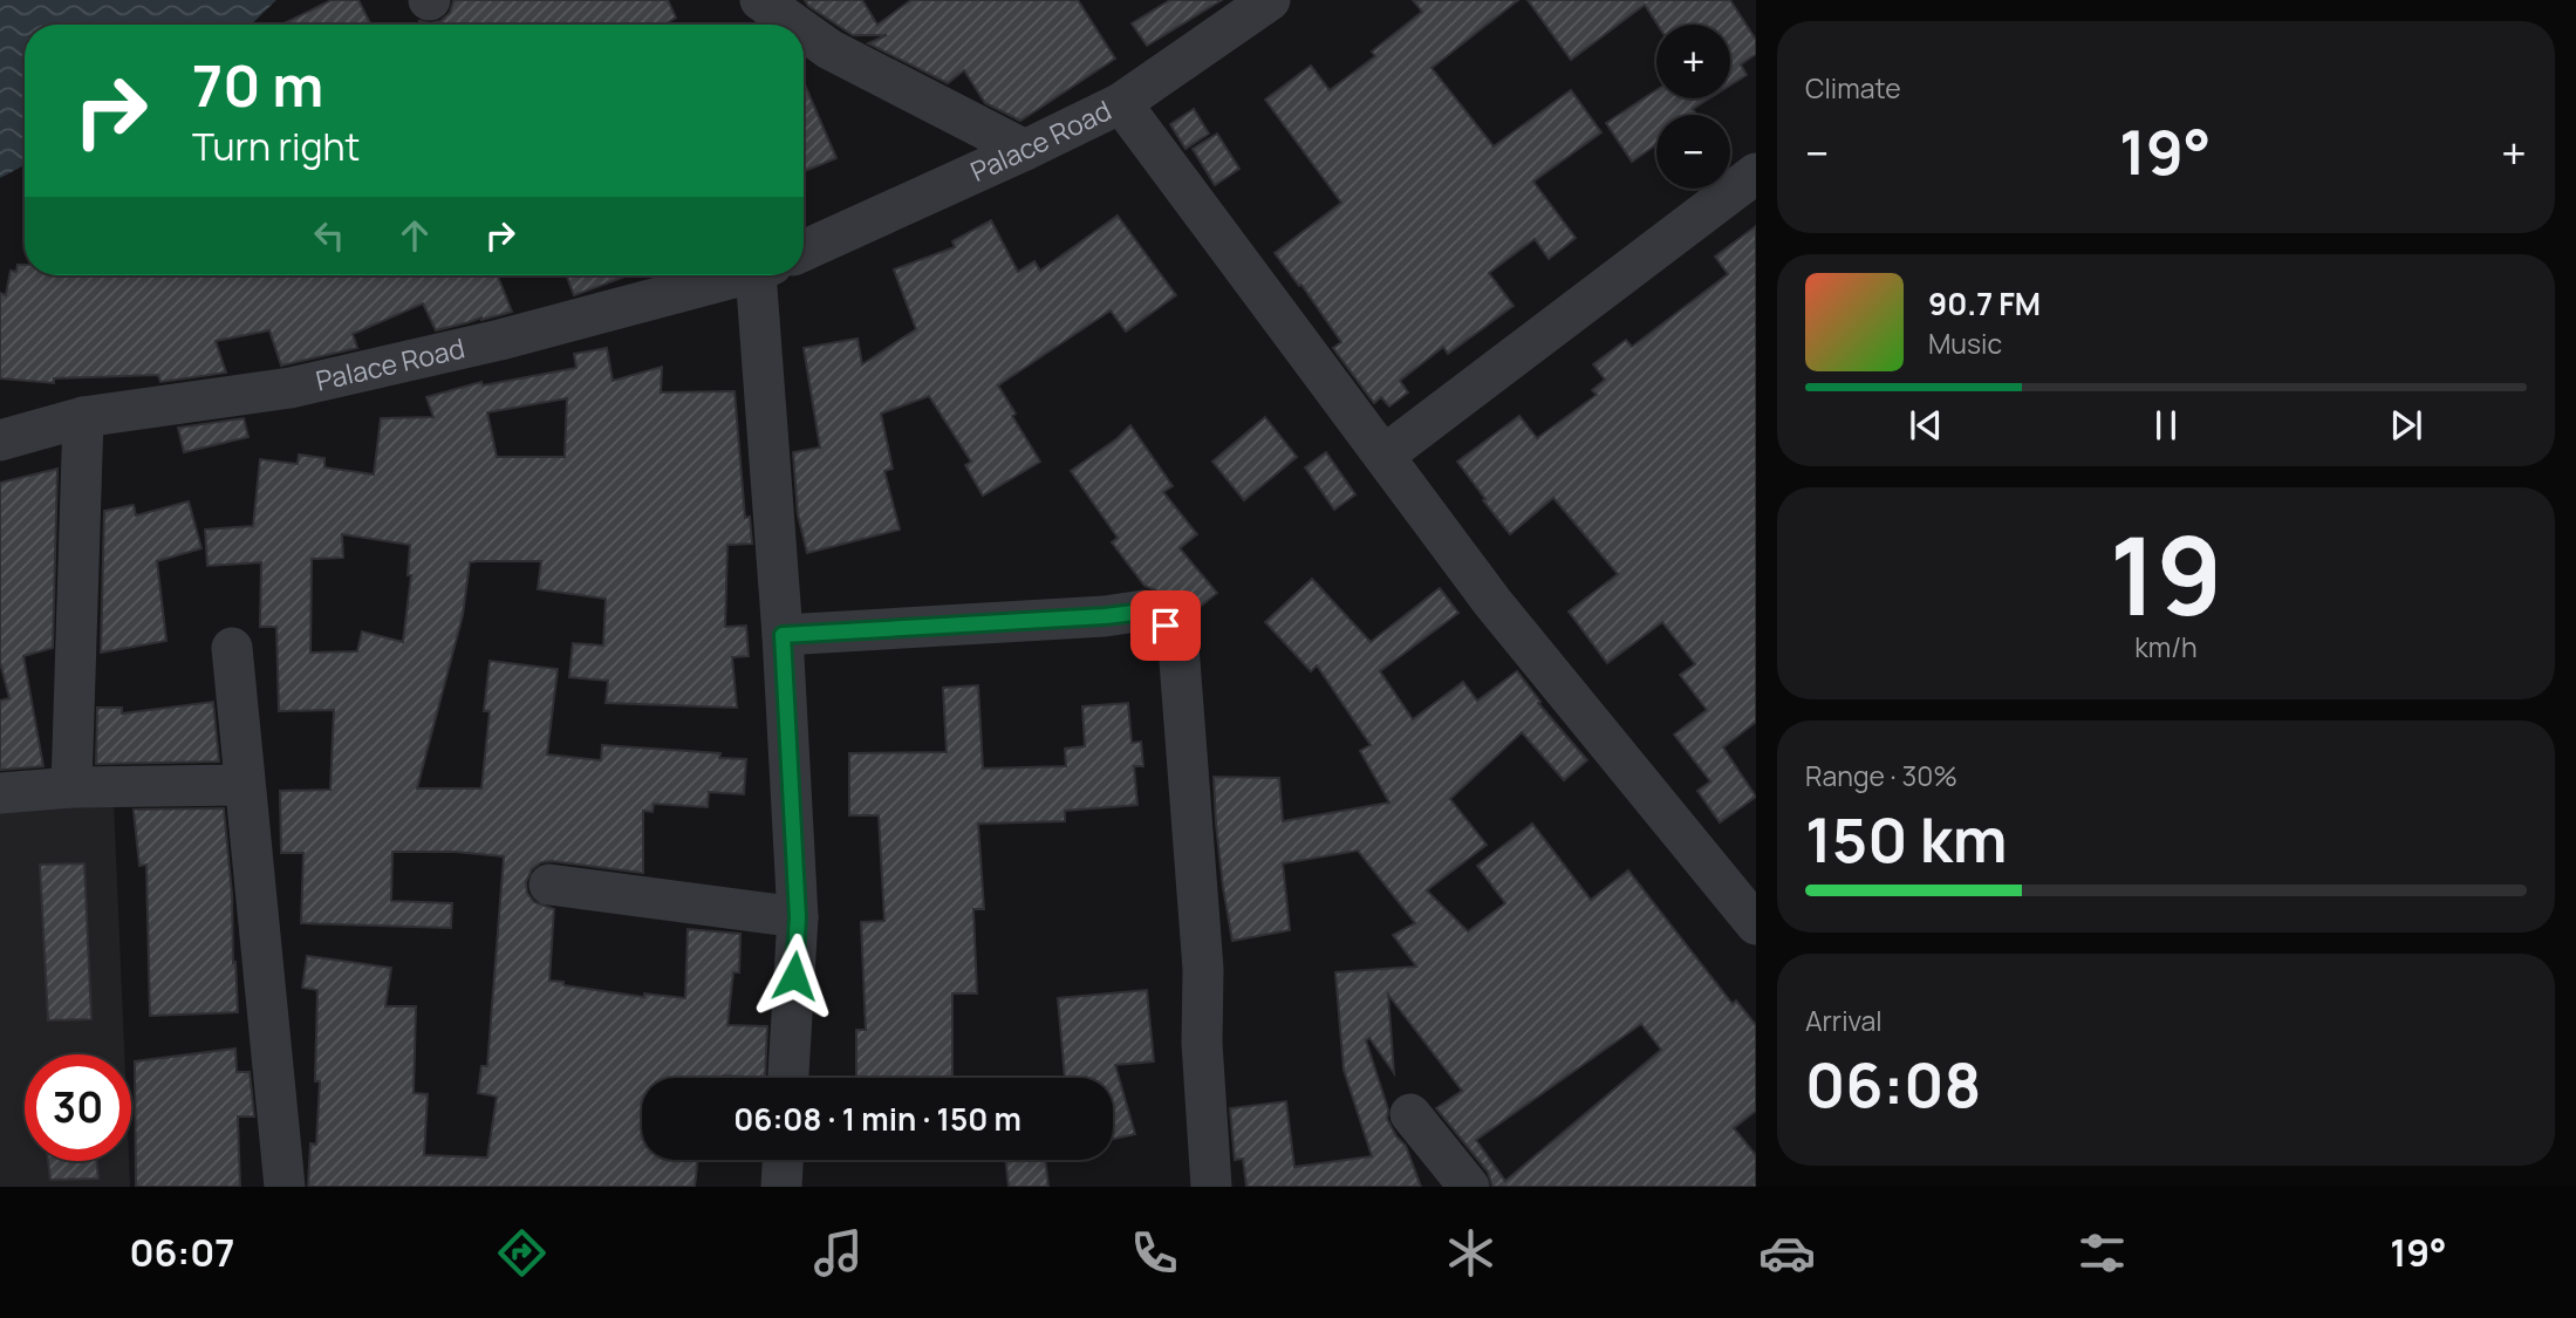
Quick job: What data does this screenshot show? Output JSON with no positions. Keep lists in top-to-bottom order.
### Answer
{
  "streets": {
    "street": ["Palace Road"]
  },
  "page": {
    "tile": [
      "Climate",
      ["19", "km/h"],
      ["Range · 30%", "150 km"],
      ["Arrival", "06:08"]
    ],
    "map_buttons": ["+", "−"],
    "turn": ["70 m", "Turn right"],
    "heat": ["−", "19°", "+"],
    "song": ["90.7 FM", "Music"],
    "limit": "30",
    "trip": "06:08 · 1 min · 150 m",
    "tabs": ["06:07", "19°"]
  }
}
